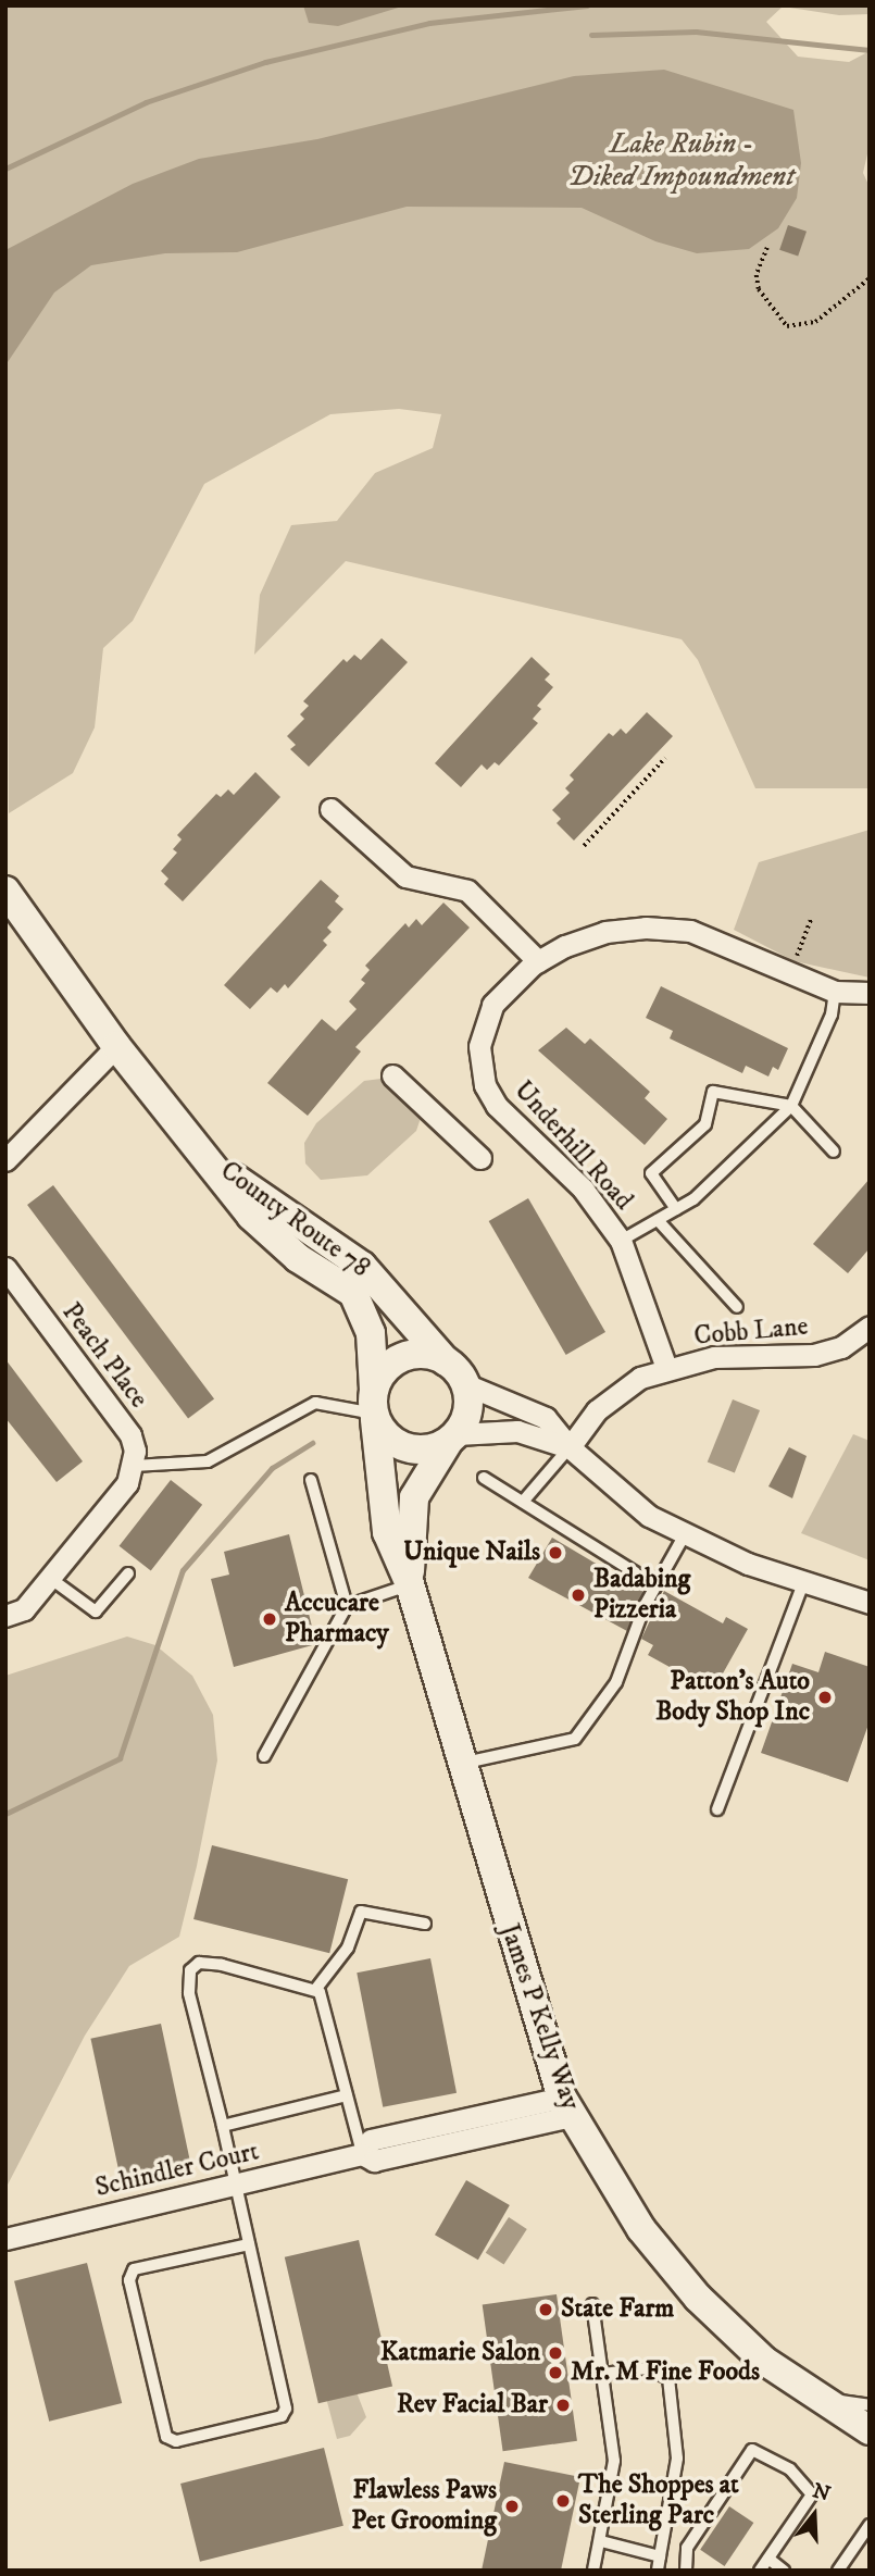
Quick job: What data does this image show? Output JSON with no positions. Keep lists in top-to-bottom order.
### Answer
{
  "streets": {
    "street": [
      "Underhill Road",
      "County Route 78",
      "Cobb Lane",
      "Peach Place",
      "James P Kelly Way",
      "Schindler Court"
    ]
  },
  "crossings": [
    ["Underhill Road", "Cobb Lane"],
    ["County Route 78", "James P Kelly Way"],
    ["James P Kelly Way", "Schindler Court"]
  ],
  "water": ["Lake Rubin - Diked Impoundment"],
  "places": [
    "Unique Nails",
    "Badabing Pizzeria",
    "Accucare Pharmacy",
    "Patton's Auto Body Shop Inc",
    "State Farm",
    "Katmarie Salon",
    "Mr. M Fine Foods",
    "Rev Facial Bar",
    "The Shoppes at Sterling Parc",
    "Flawless Paws Pet Grooming"
  ],
  "north": "top"
}
